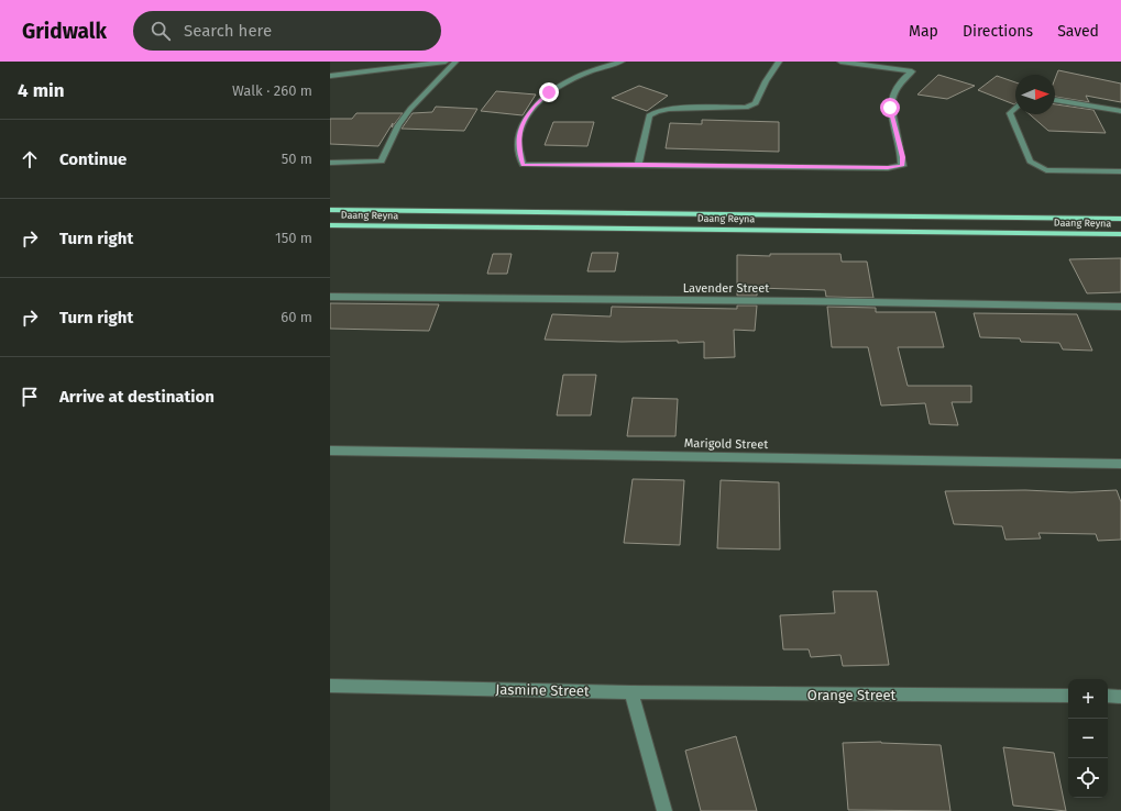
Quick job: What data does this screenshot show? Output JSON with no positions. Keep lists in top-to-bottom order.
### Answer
{
  "streets": {
    "main road": ["Daang Reyna"],
    "street": [
      "Lavender Street",
      "Marigold Street",
      "Jasmine Street",
      "Orange Street"
    ]
  },
  "crossings": [
    ["Jasmine Street", "Orange Street"]
  ],
  "north": "right",
  "page": {
    "header": "Gridwalk",
    "search": "Search here",
    "nav": ["Map", "Directions", "Saved"],
    "heading": ["4 min", "Walk · 260 m"],
    "list": [
      ["Continue", "50 m"],
      ["Turn right", "150 m"],
      ["Turn right", "60 m"],
      "Arrive at destination"
    ],
    "map_buttons": ["+", "−"]
  }
}
